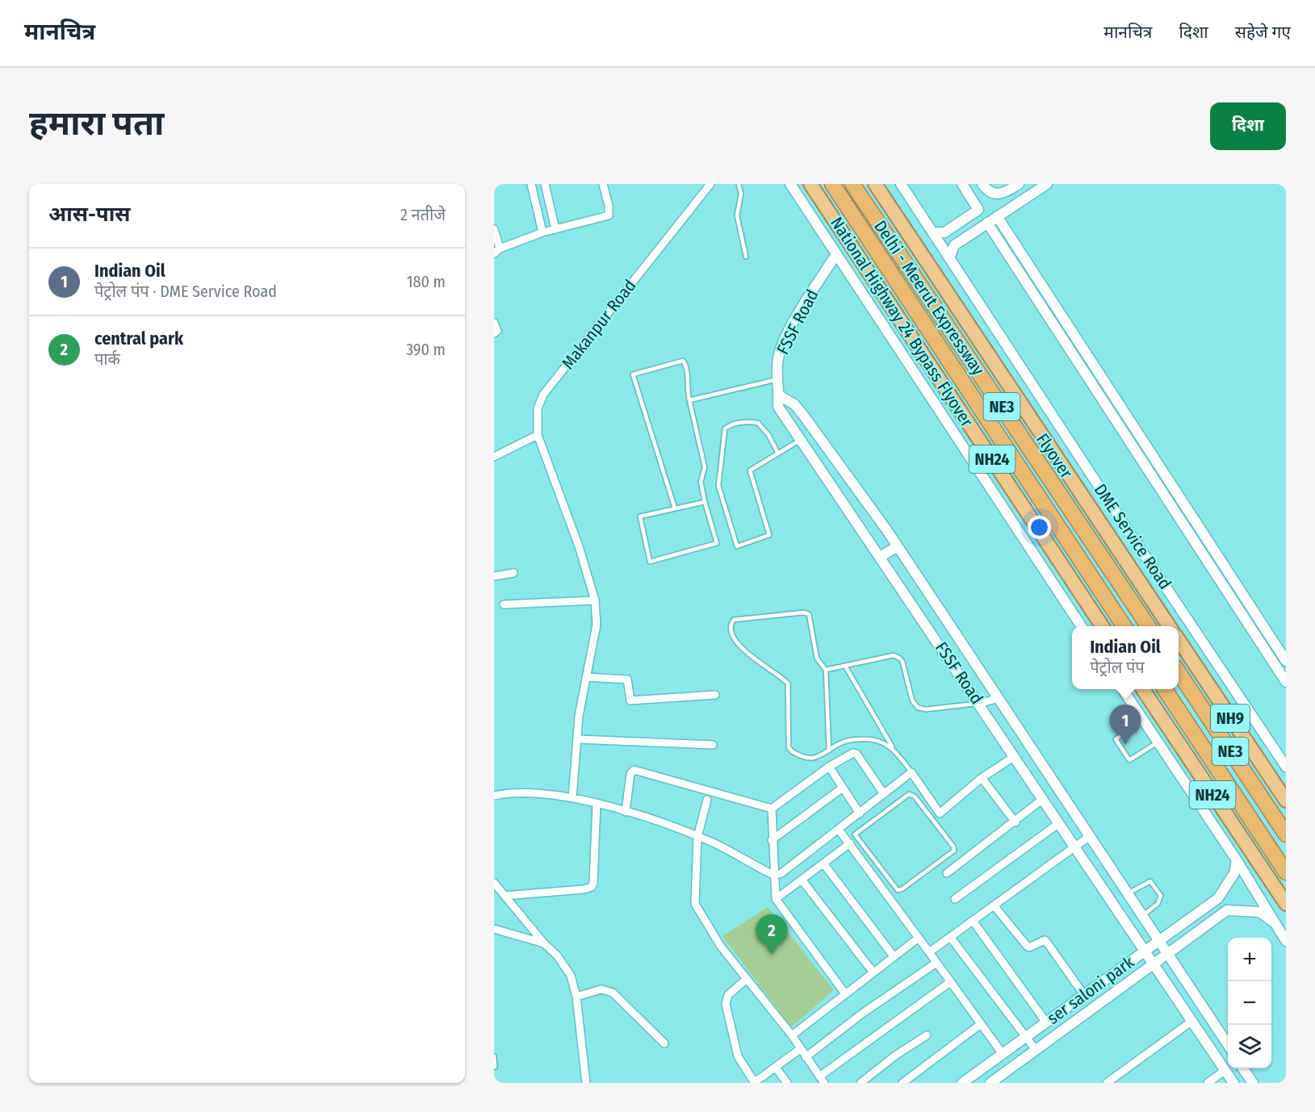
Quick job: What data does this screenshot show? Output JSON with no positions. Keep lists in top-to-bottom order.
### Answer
{
  "streets": {
    "highway": [
      "Delhi - Meerut Expressway",
      "National Highway 24 Bypass Flyover",
      "NE3",
      "Flyover",
      "NH24",
      "NH9"
    ],
    "street": [
      "FSSF Road",
      "Makanpur Road",
      "DME Service Road",
      "ser saloni park"
    ]
  },
  "crossings": [
    ["FSSF Road", "ser saloni park"]
  ],
  "page": {
    "header": "मानचित्र",
    "nav": ["मानचित्र", "दिशा", "सहेजे गए"],
    "buttons": "दिशा",
    "title": "हमारा पता",
    "heading": ["आस-पास", "2 नतीजे"],
    "list": [
      {
        "mark": "1",
        "name": "Indian Oil",
        "note": "पेट्रोल पंप · DME Service Road",
        "value": "180 m"
      },
      {
        "mark": "2",
        "name": "central park",
        "note": "पार्क",
        "value": "390 m"
      }
    ],
    "popup": ["Indian Oil", "पेट्रोल पंप"],
    "pins": ["1", "2"],
    "map_buttons": ["+", "−"]
  }
}
